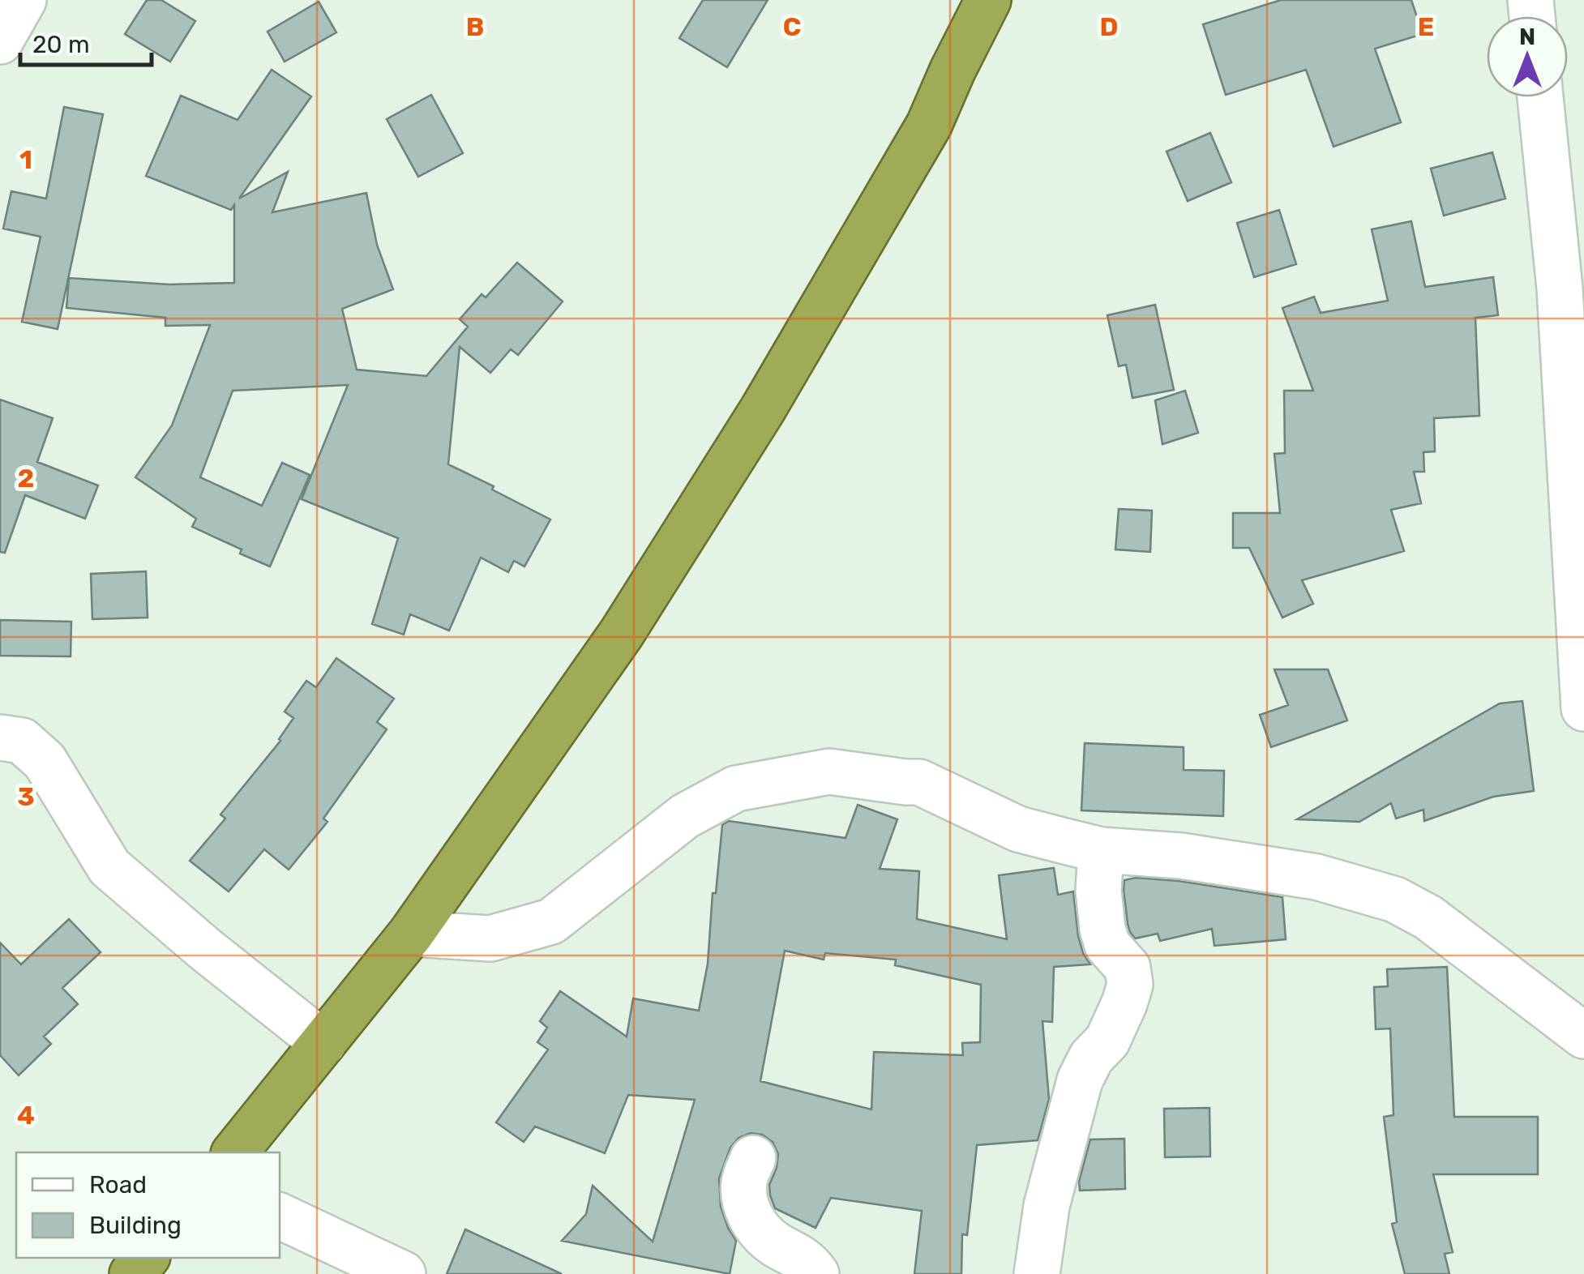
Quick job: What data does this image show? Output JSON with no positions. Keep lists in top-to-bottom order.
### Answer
{
  "legend": ["Road", "Building"],
  "scale_bar": "20 m",
  "north": "top",
  "grid": {
    "columns": [
      "B",
      "C",
      "D",
      "E"
    ],
    "rows": [
      "1",
      "2",
      "3",
      "4"
    ]
  }
}
